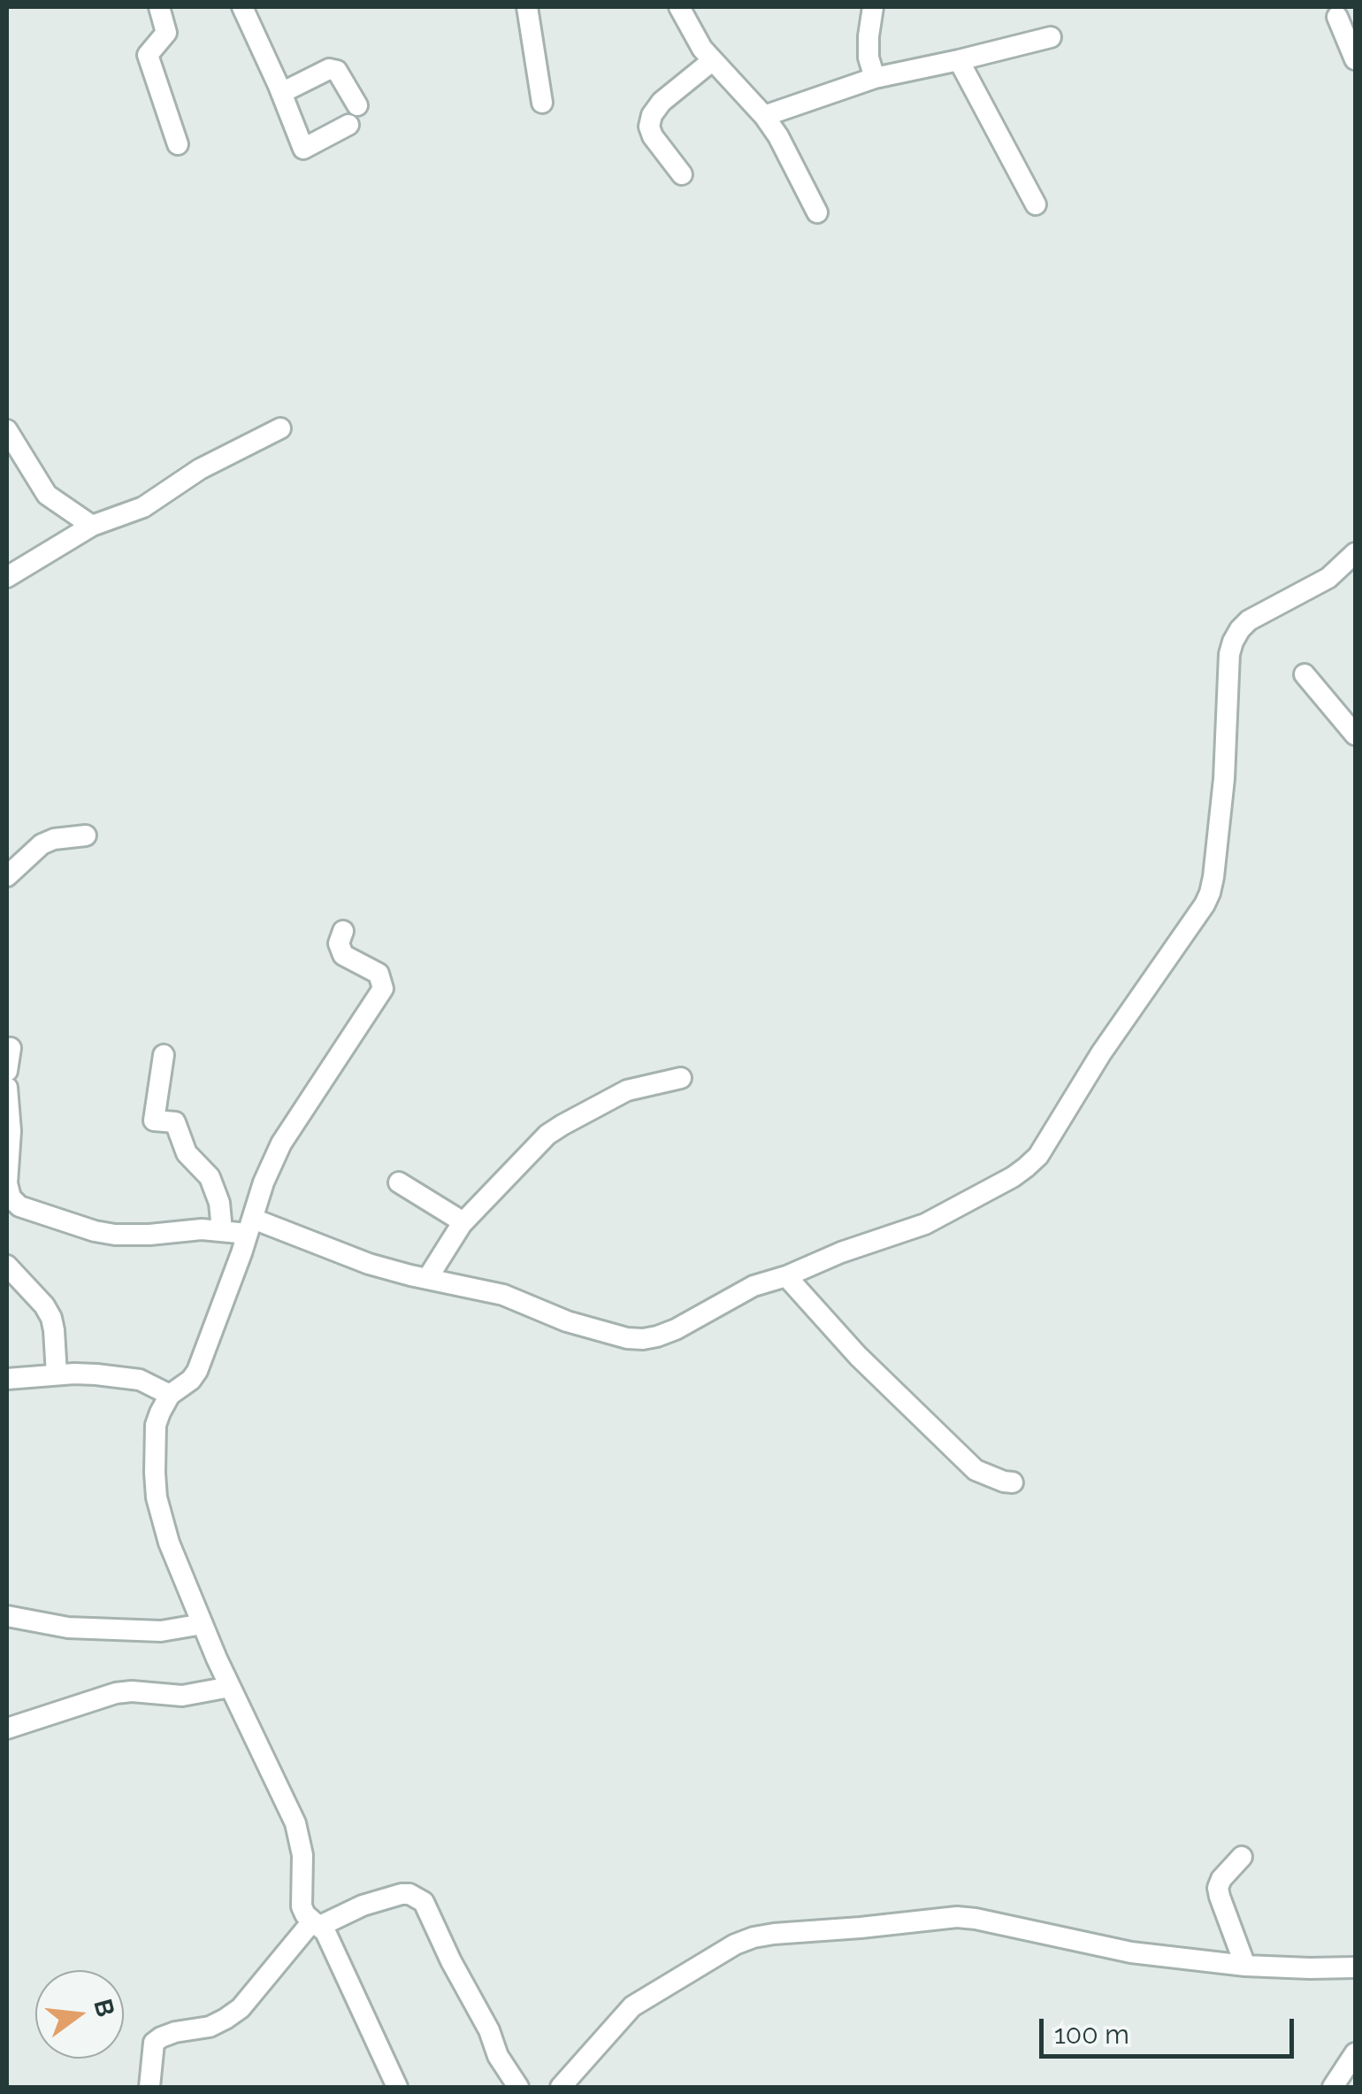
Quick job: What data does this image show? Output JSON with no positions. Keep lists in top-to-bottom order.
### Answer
{
  "scale_bar": "100 m",
  "north": "right"
}
